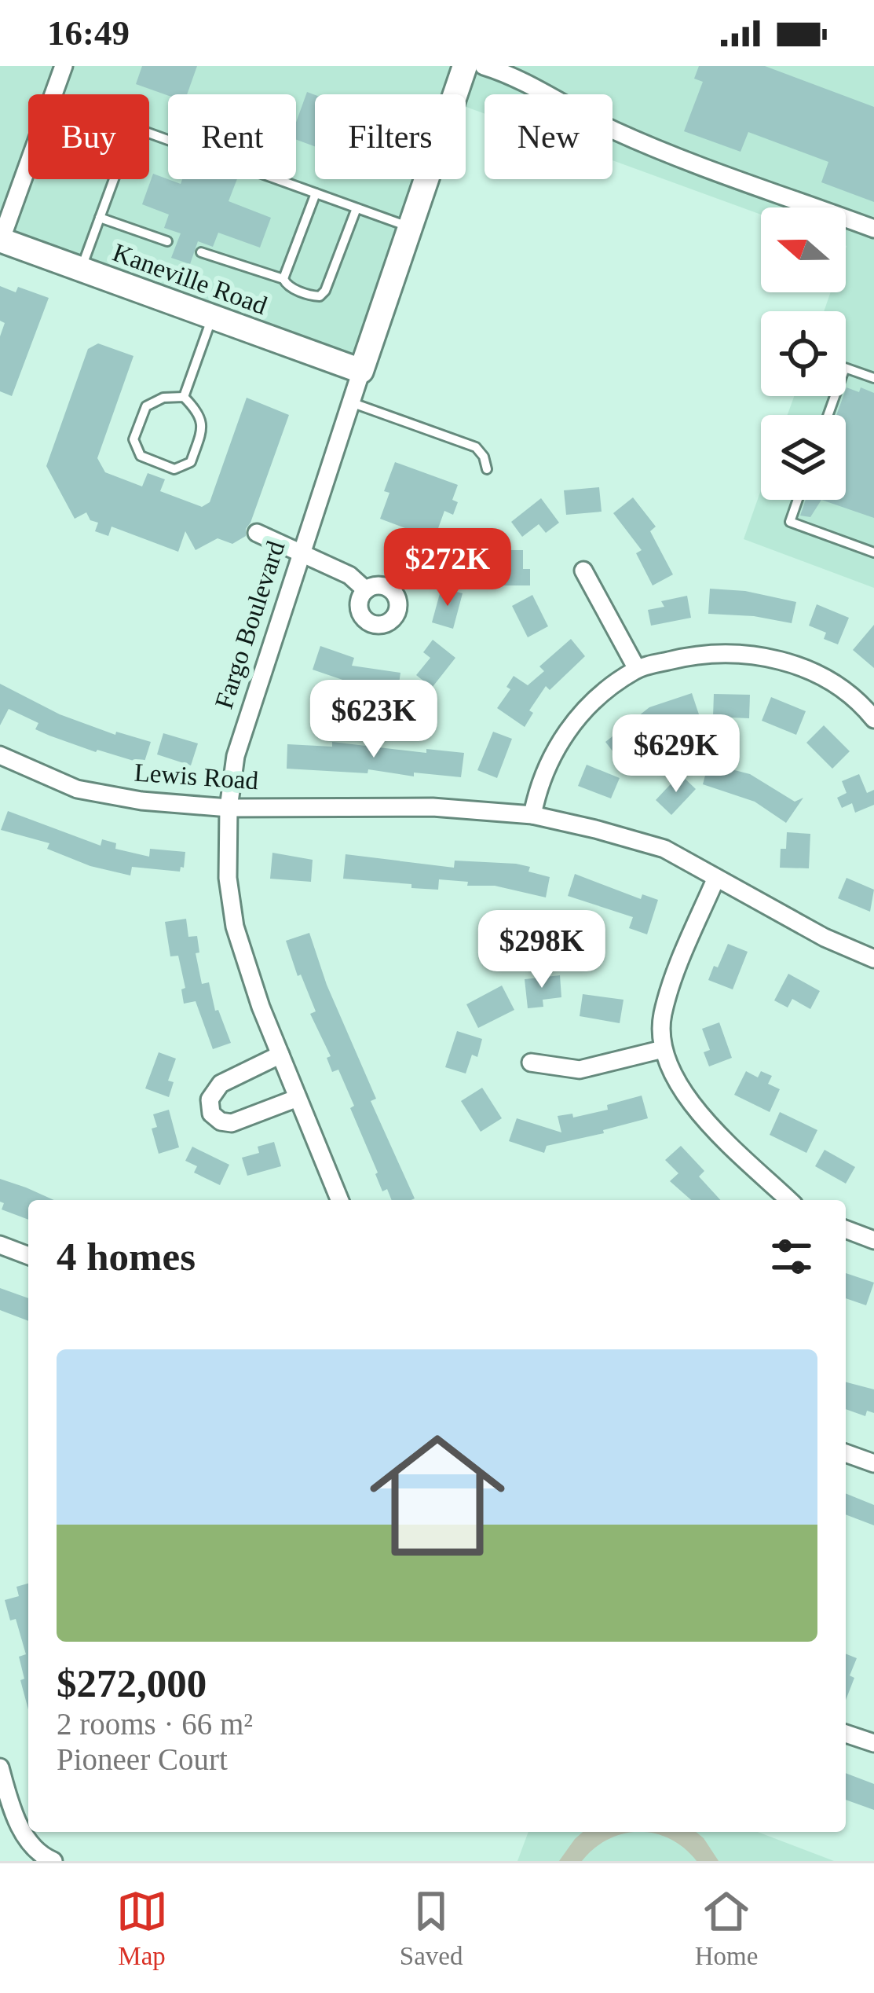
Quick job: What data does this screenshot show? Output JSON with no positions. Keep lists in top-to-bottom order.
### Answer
{
  "streets": {
    "main road": ["Kaneville Road", "Fargo Boulevard"],
    "street": ["Lewis Road"]
  },
  "crossings": [
    ["Kaneville Road", "Fargo Boulevard"],
    ["Fargo Boulevard", "Lewis Road"]
  ],
  "north": "left",
  "page": {
    "status": "16:49",
    "chip": [
      "Buy",
      "Rent",
      "Filters",
      "New"
    ],
    "price": [
      "$272K",
      "$623K",
      "$629K",
      "$298K"
    ],
    "heading": "4 homes",
    "list": [
      {
        "name": "$272,000",
        "note": "2 rooms · 66 m² · Pioneer Court"
      }
    ],
    "tabs": ["Map", "Saved", "Home"]
  }
}
